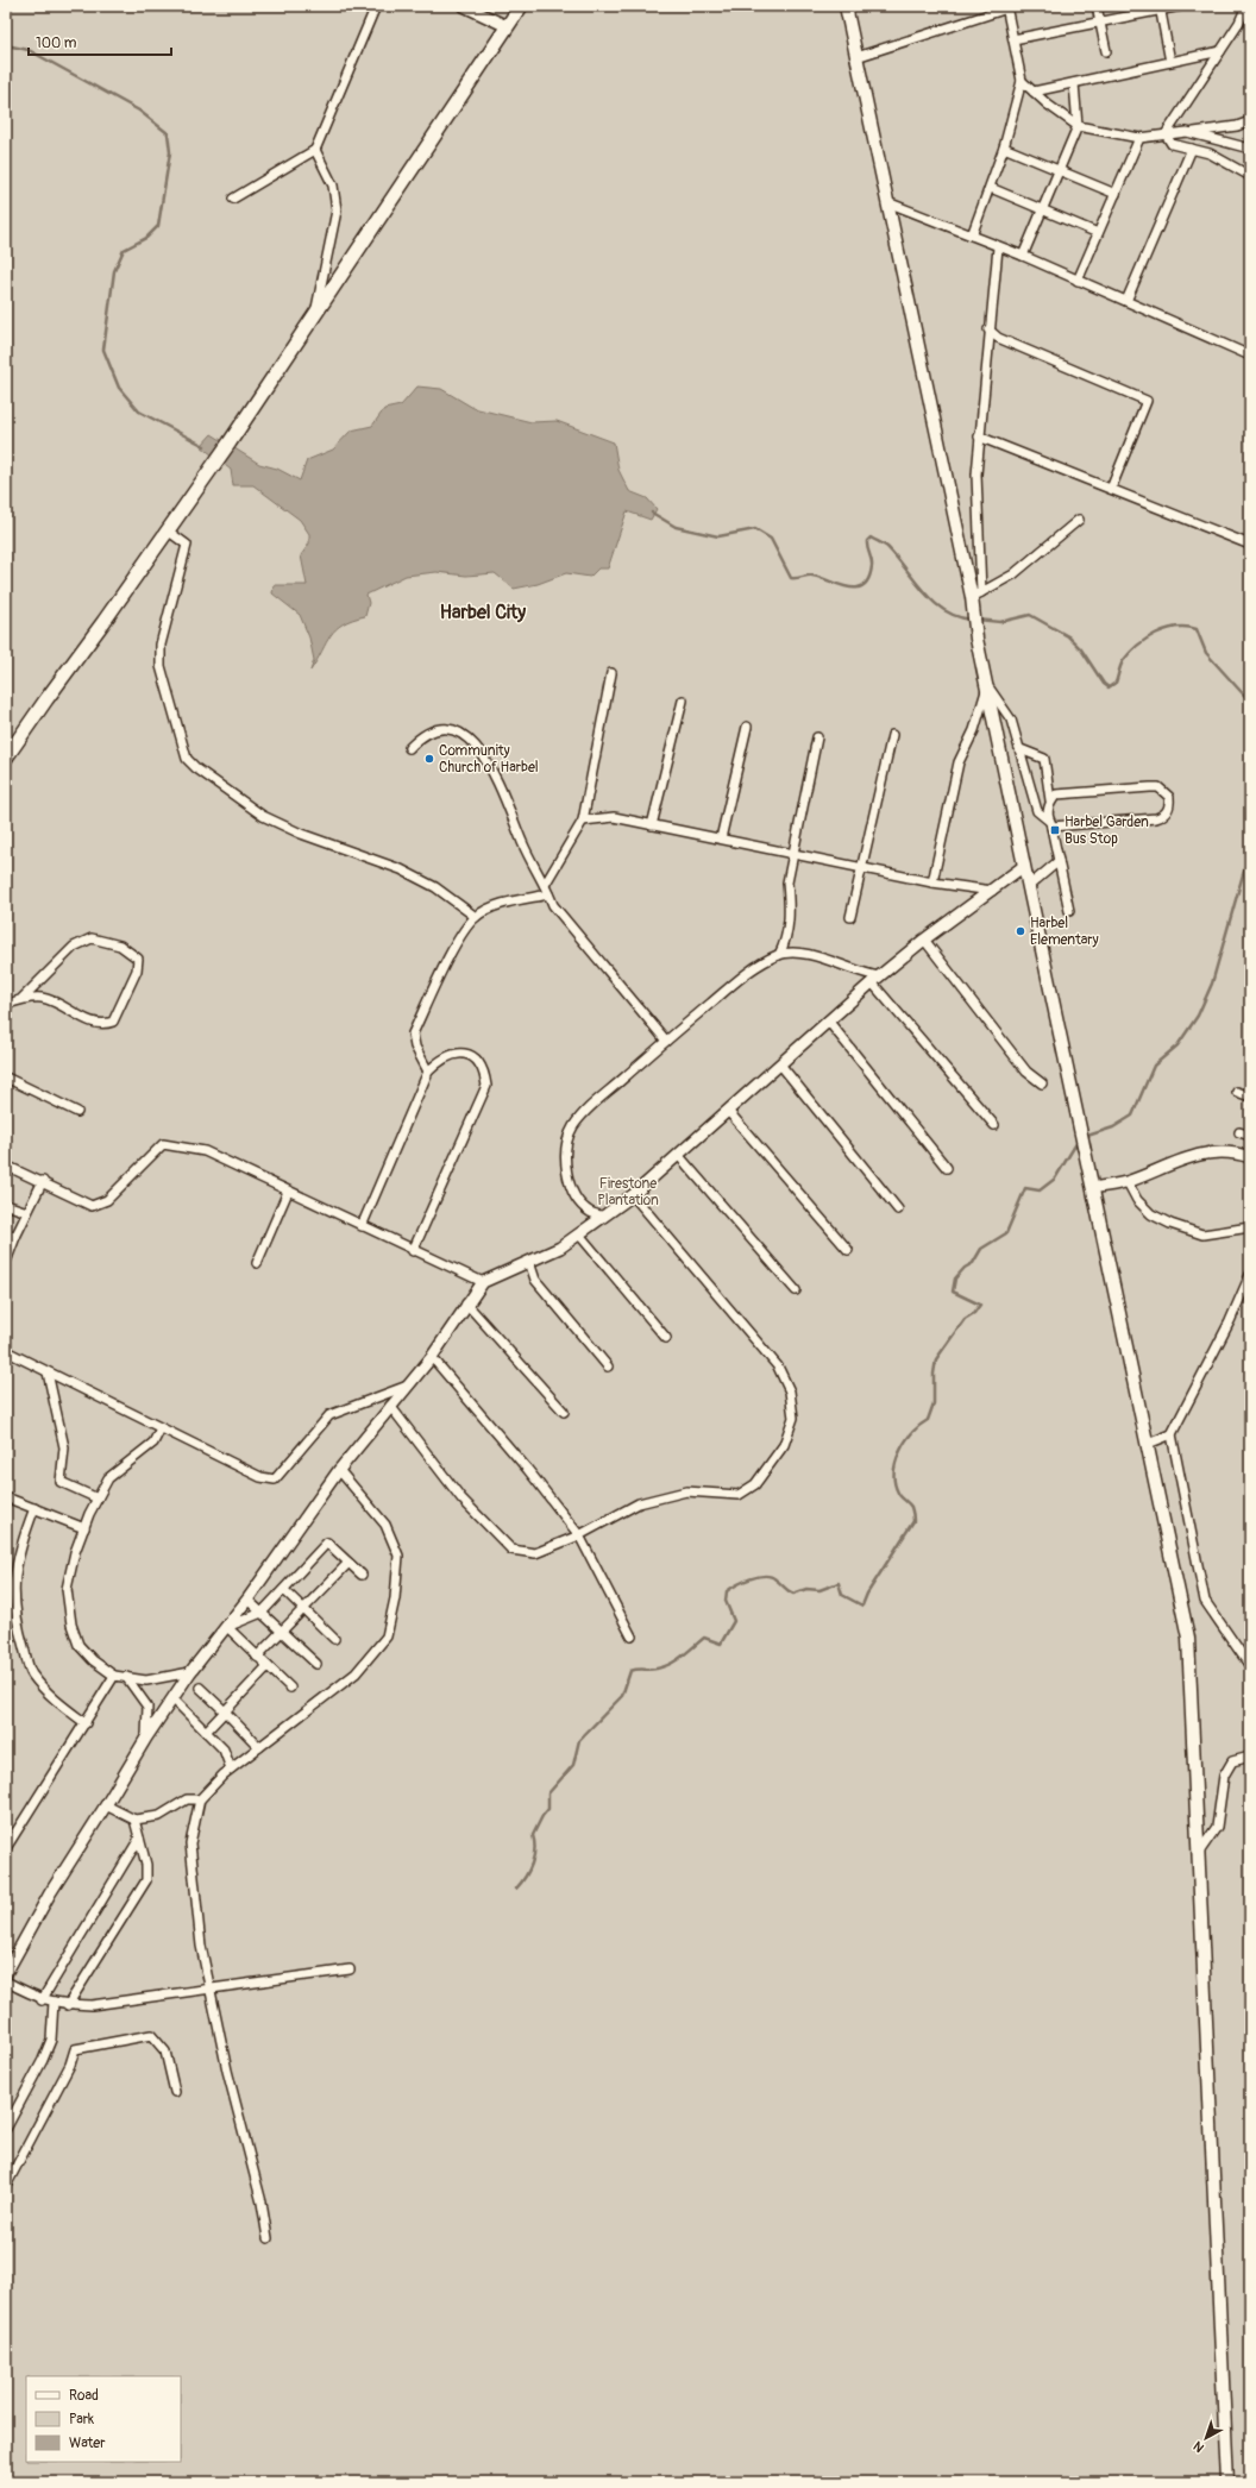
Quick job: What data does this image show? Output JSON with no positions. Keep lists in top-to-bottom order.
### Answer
{
  "districts": ["Harbel City"],
  "parks": ["Firestone Plantation"],
  "places": {
    "other": ["Community Church of Harbel", "Harbel Elementary"],
    "transit": ["Harbel Garden Bus Stop"]
  },
  "legend": ["Road", "Park", "Water"],
  "scale_bar": "100 m",
  "north": "bottom left"
}
